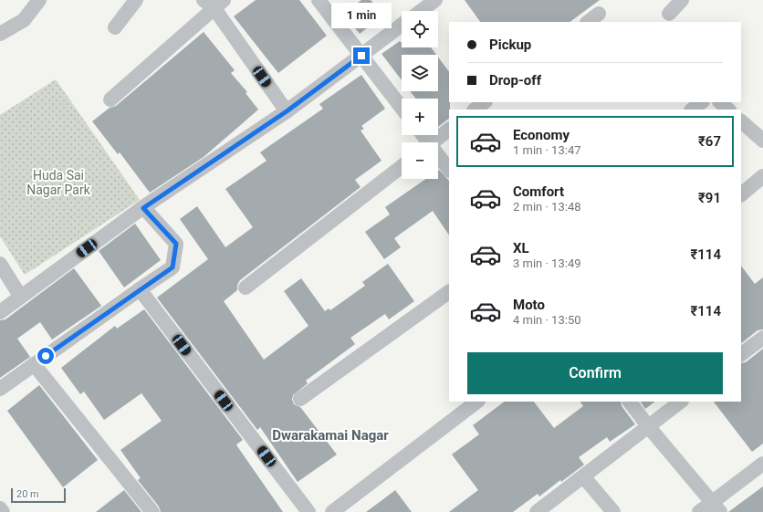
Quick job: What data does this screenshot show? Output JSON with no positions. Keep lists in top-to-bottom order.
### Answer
{
  "districts": ["Dwarakamai Nagar"],
  "parks": ["Huda Sai Nagar Park"],
  "scale_bar": "20 m",
  "page": {
    "bubble": "1 min",
    "map_buttons": ["+", "−"],
    "banner": ["Pickup", "Drop-off"],
    "list": [
      {
        "name": "Economy",
        "note": "1 min · 13:47",
        "value": "₹67"
      },
      {
        "name": "Comfort",
        "note": "2 min · 13:48",
        "value": "₹91"
      },
      {
        "name": "XL",
        "note": "3 min · 13:49",
        "value": "₹114"
      },
      {
        "name": "Moto",
        "note": "4 min · 13:50",
        "value": "₹114"
      }
    ],
    "buttons": "Confirm",
    "scale": "20 m"
  }
}
